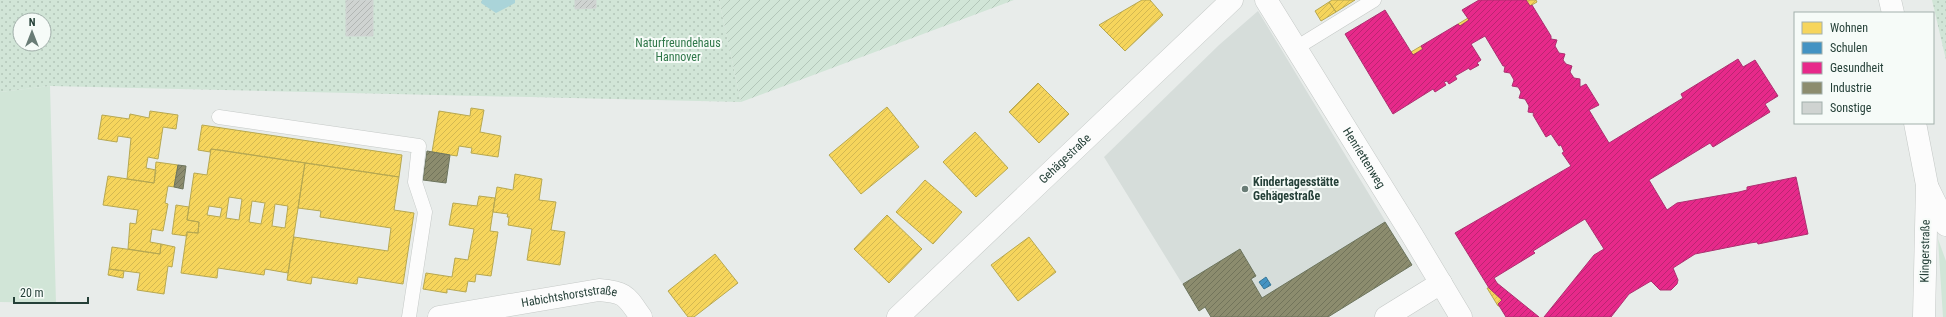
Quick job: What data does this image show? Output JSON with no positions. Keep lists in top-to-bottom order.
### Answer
{
  "streets": {
    "street": [
      "Gehägestraße",
      "Henriettenweg",
      "Klingerstraße",
      "Habichtshorststraße"
    ]
  },
  "parks": ["Naturfreundehaus Hannover"],
  "places": ["Kindertagesstätte Gehägestraße"],
  "legend": [
    "Wohnen",
    "Schulen",
    "Gesundheit",
    "Industrie",
    "Sonstige"
  ],
  "scale_bar": "20 m",
  "north": "top"
}
